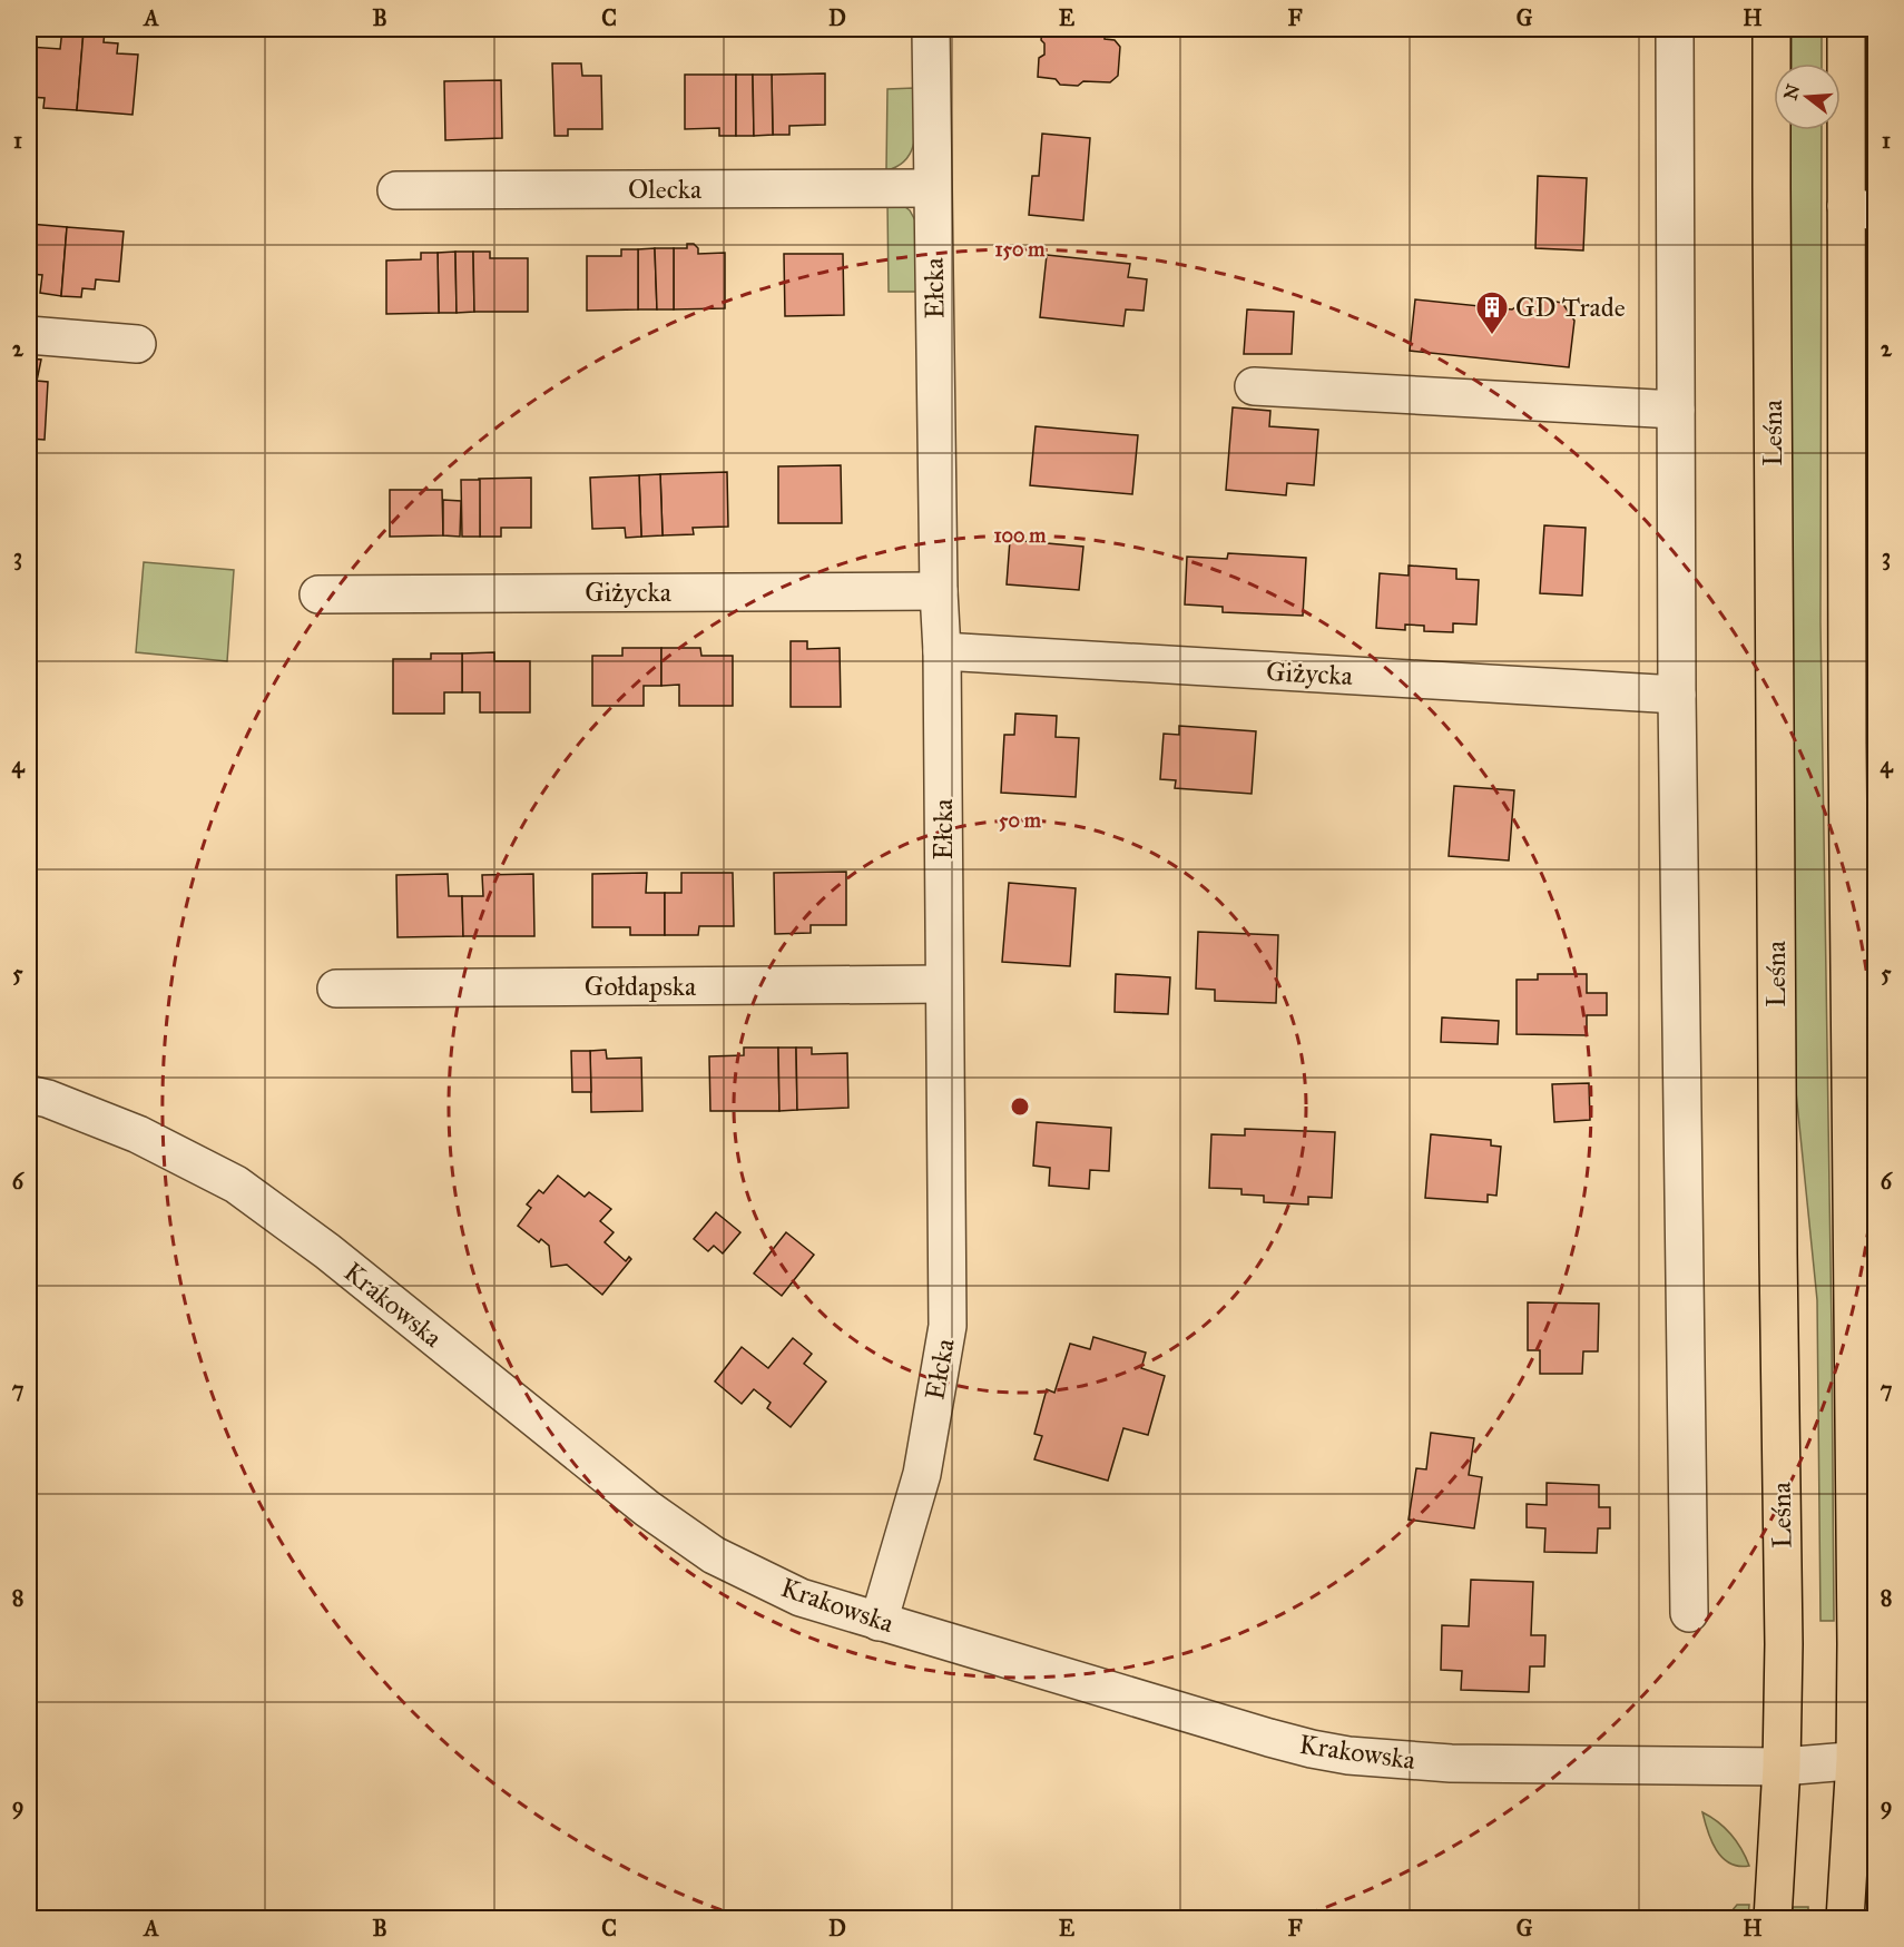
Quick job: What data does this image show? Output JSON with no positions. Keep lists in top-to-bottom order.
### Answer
{
  "streets": {
    "main road": ["Leśna"],
    "street": [
      "Olecka",
      "Ełcka",
      "Giżycka",
      "Gołdapska",
      "Krakowska"
    ]
  },
  "crossings": [
    ["Olecka", "Ełcka"],
    ["Ełcka", "Giżycka"],
    ["Ełcka", "Gołdapska"],
    ["Ełcka", "Krakowska"],
    ["Leśna", "Krakowska"]
  ],
  "places": {
    "building": ["GD Trade"]
  },
  "north": "left",
  "grid": {
    "columns": [
      "A",
      "B",
      "C",
      "D",
      "E",
      "F",
      "G",
      "H"
    ],
    "rows": [
      "1",
      "2",
      "3",
      "4",
      "5",
      "6",
      "7",
      "8",
      "9"
    ]
  },
  "rings": ["150 m", "100 m", "50 m"]
}
